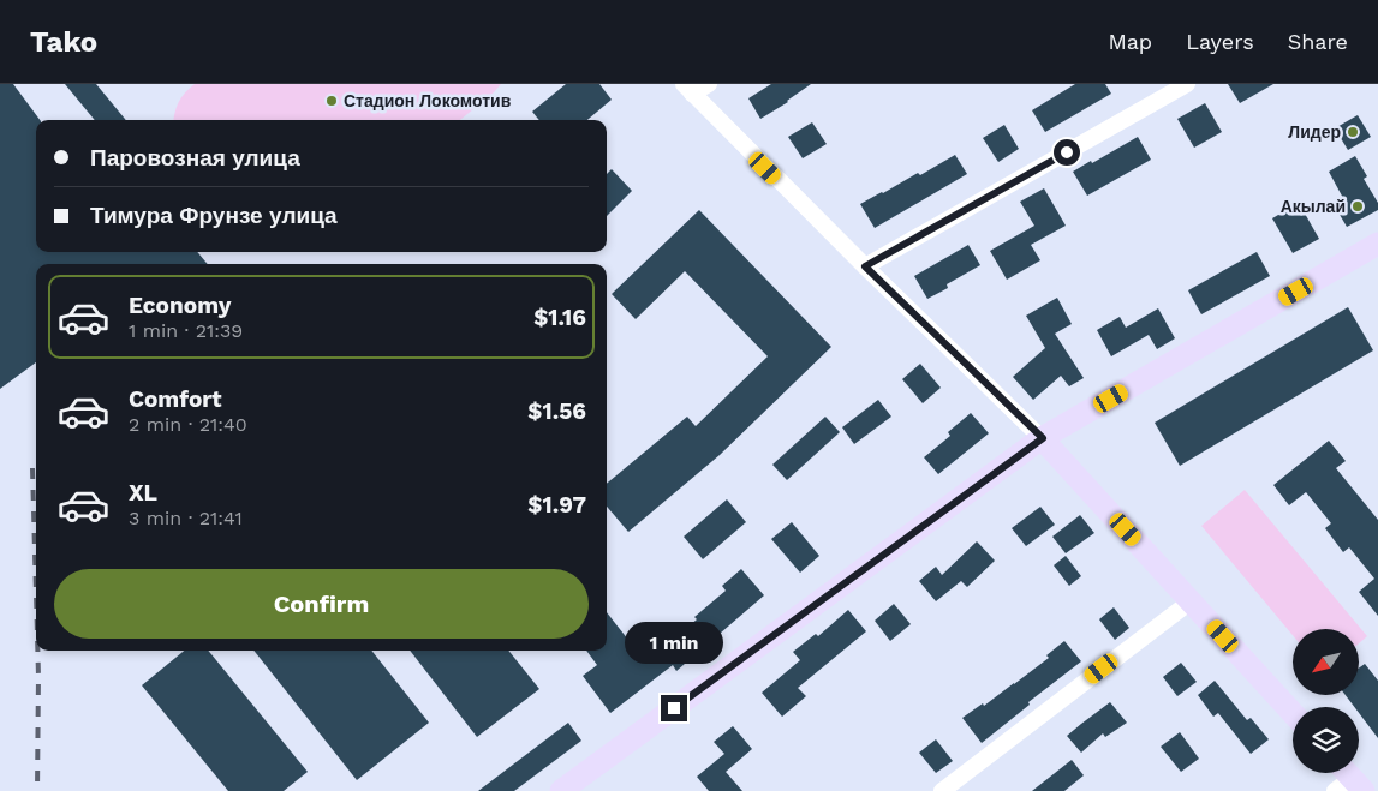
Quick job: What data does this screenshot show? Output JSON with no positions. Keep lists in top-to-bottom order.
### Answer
{
  "places": ["Стадион Локомотив", "Лидер", "Акылай"],
  "north": "bottom left",
  "page": {
    "header": "Tako",
    "nav": ["Map", "Layers", "Share"],
    "banner": ["Паровозная улица", "Тимура Фрунзе улица"],
    "list": [
      {
        "name": "Economy",
        "note": "1 min · 21:39",
        "value": "$1.16"
      },
      {
        "name": "Comfort",
        "note": "2 min · 21:40",
        "value": "$1.56"
      },
      {
        "name": "XL",
        "note": "3 min · 21:41",
        "value": "$1.97"
      }
    ],
    "buttons": "Confirm",
    "bubble": "1 min"
  }
}
